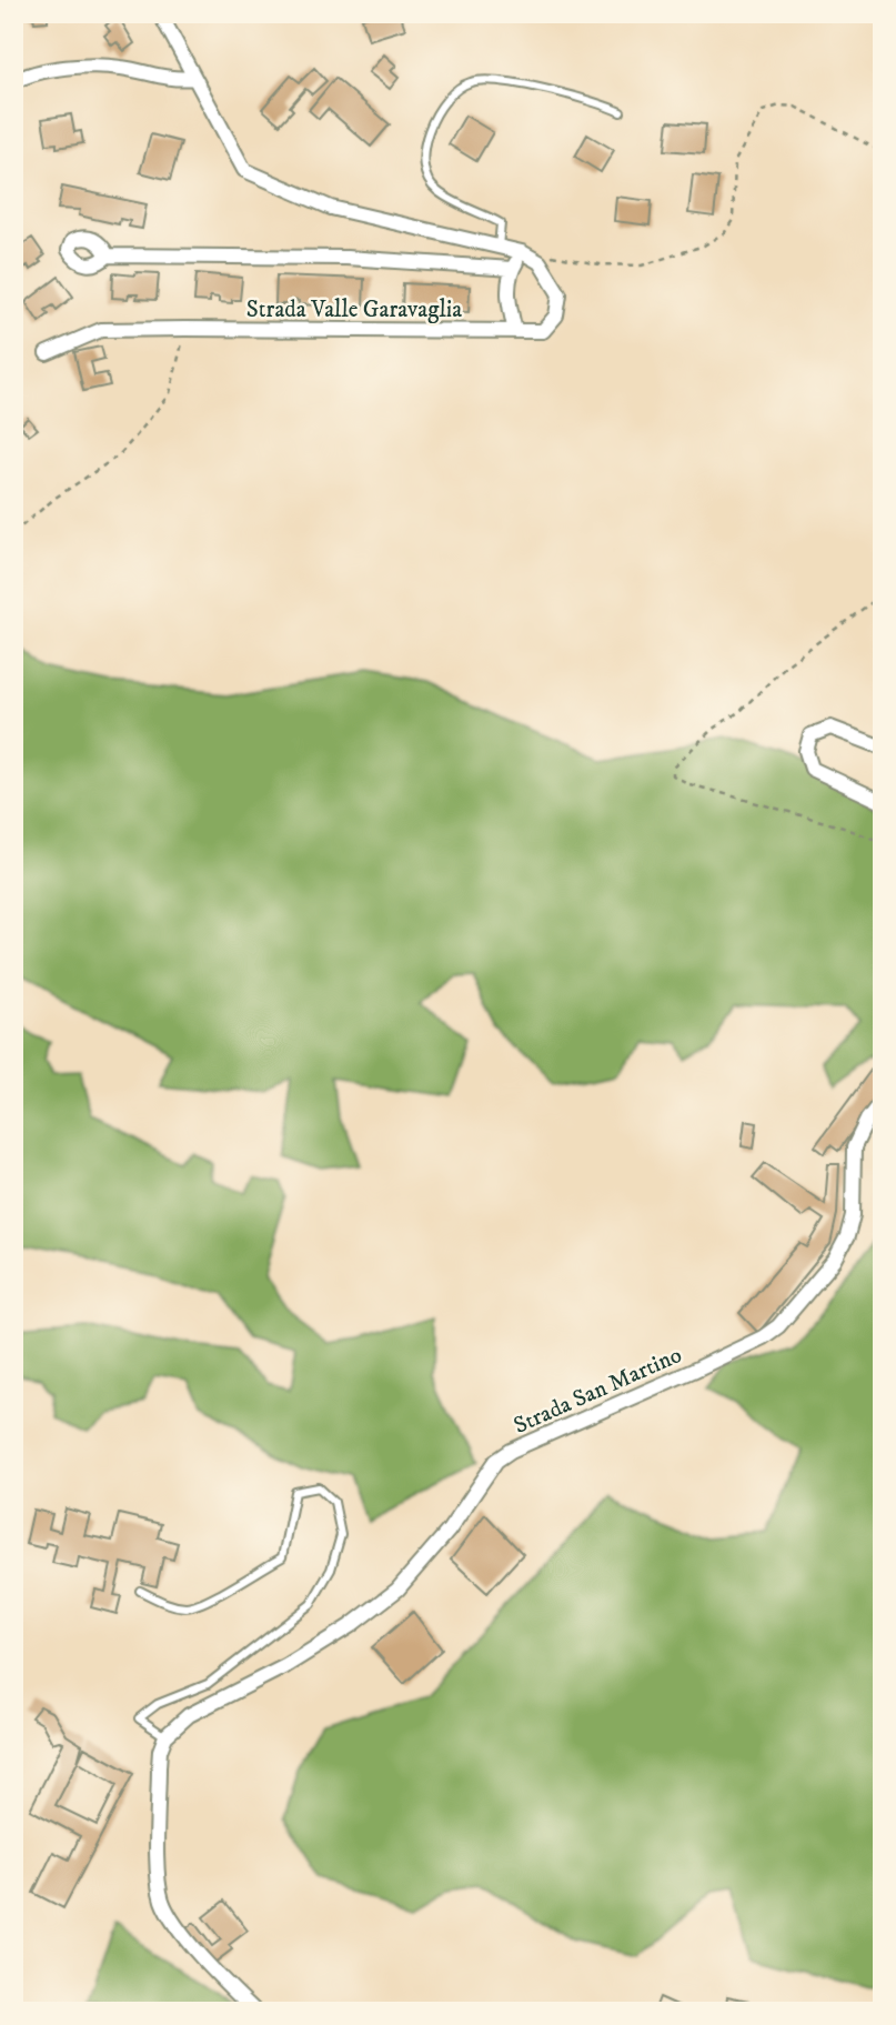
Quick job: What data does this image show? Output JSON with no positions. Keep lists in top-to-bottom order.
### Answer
{
  "streets": {
    "street": ["Strada Valle Garavaglia", "Strada San Martino"]
  }
}
